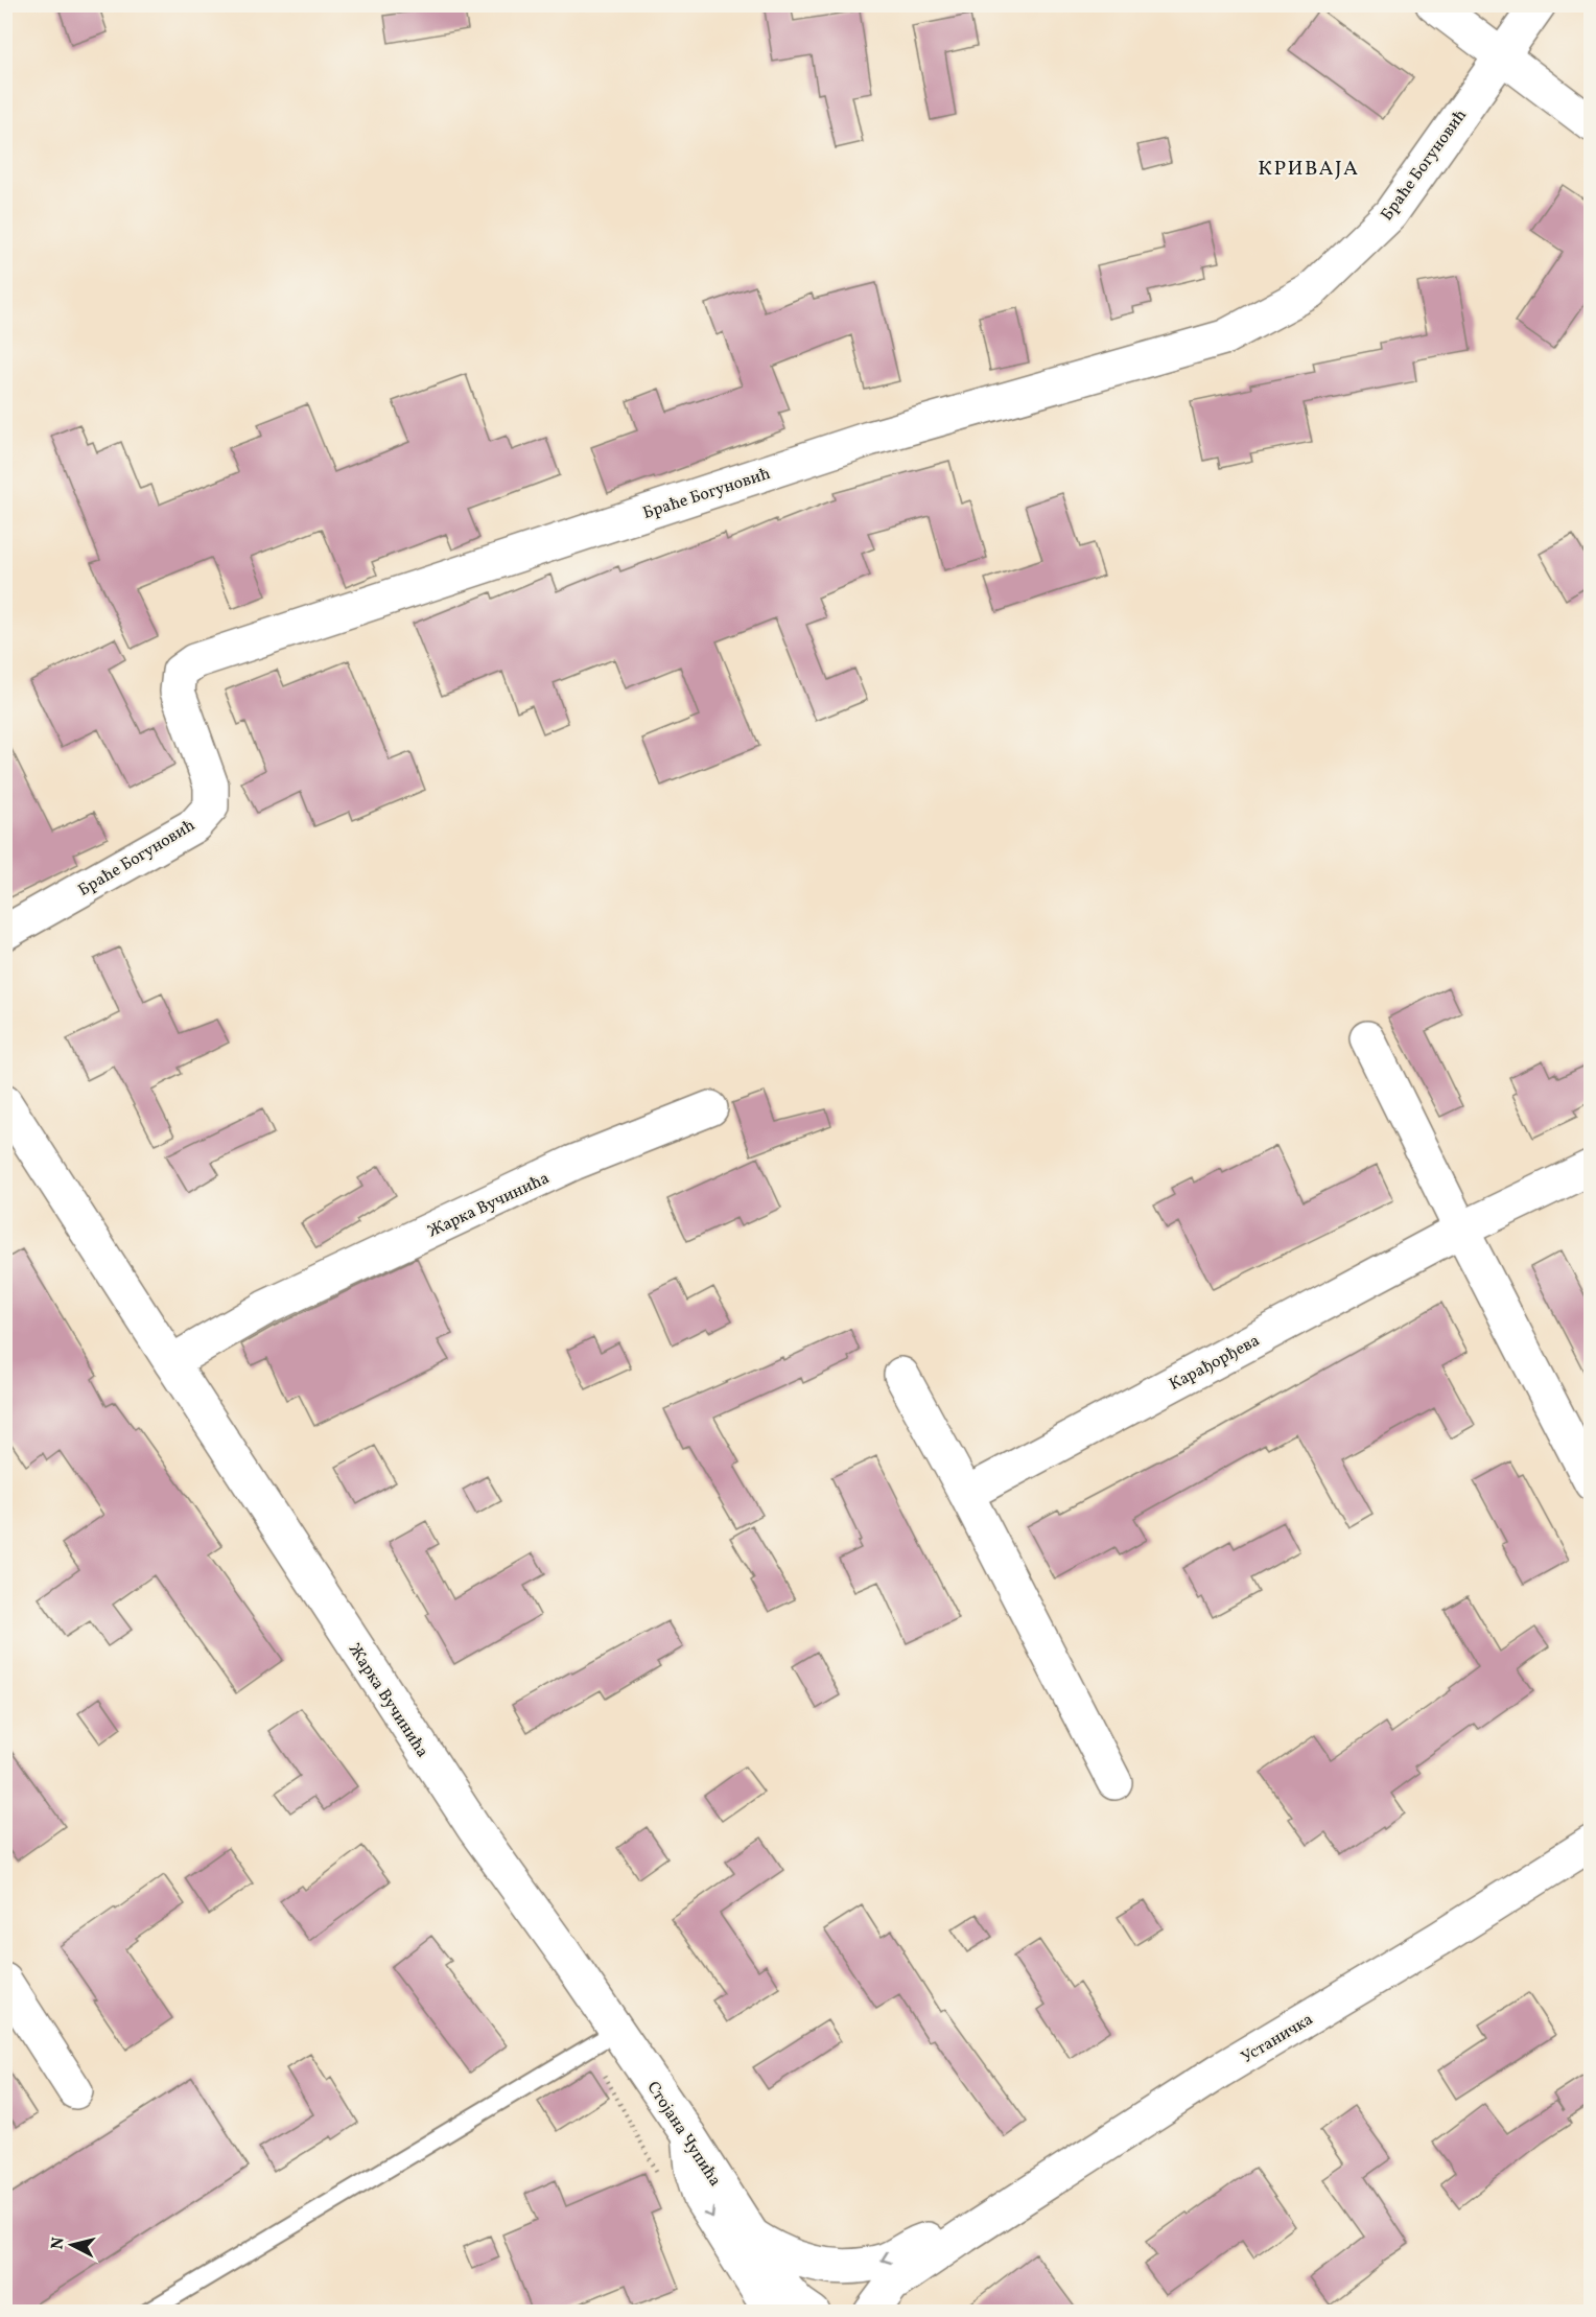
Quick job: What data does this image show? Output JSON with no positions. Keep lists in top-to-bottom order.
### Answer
{
  "streets": {
    "street": [
      "Браће Богуновић",
      "Жарка Вучинића",
      "Карађорђева",
      "Устаничка",
      "Стојана Чупића"
    ]
  },
  "crossings": [
    ["Жарка Вучинића", "Стојана Чупића"]
  ],
  "districts": ["КРИВАЈА"],
  "north": "left"
}
